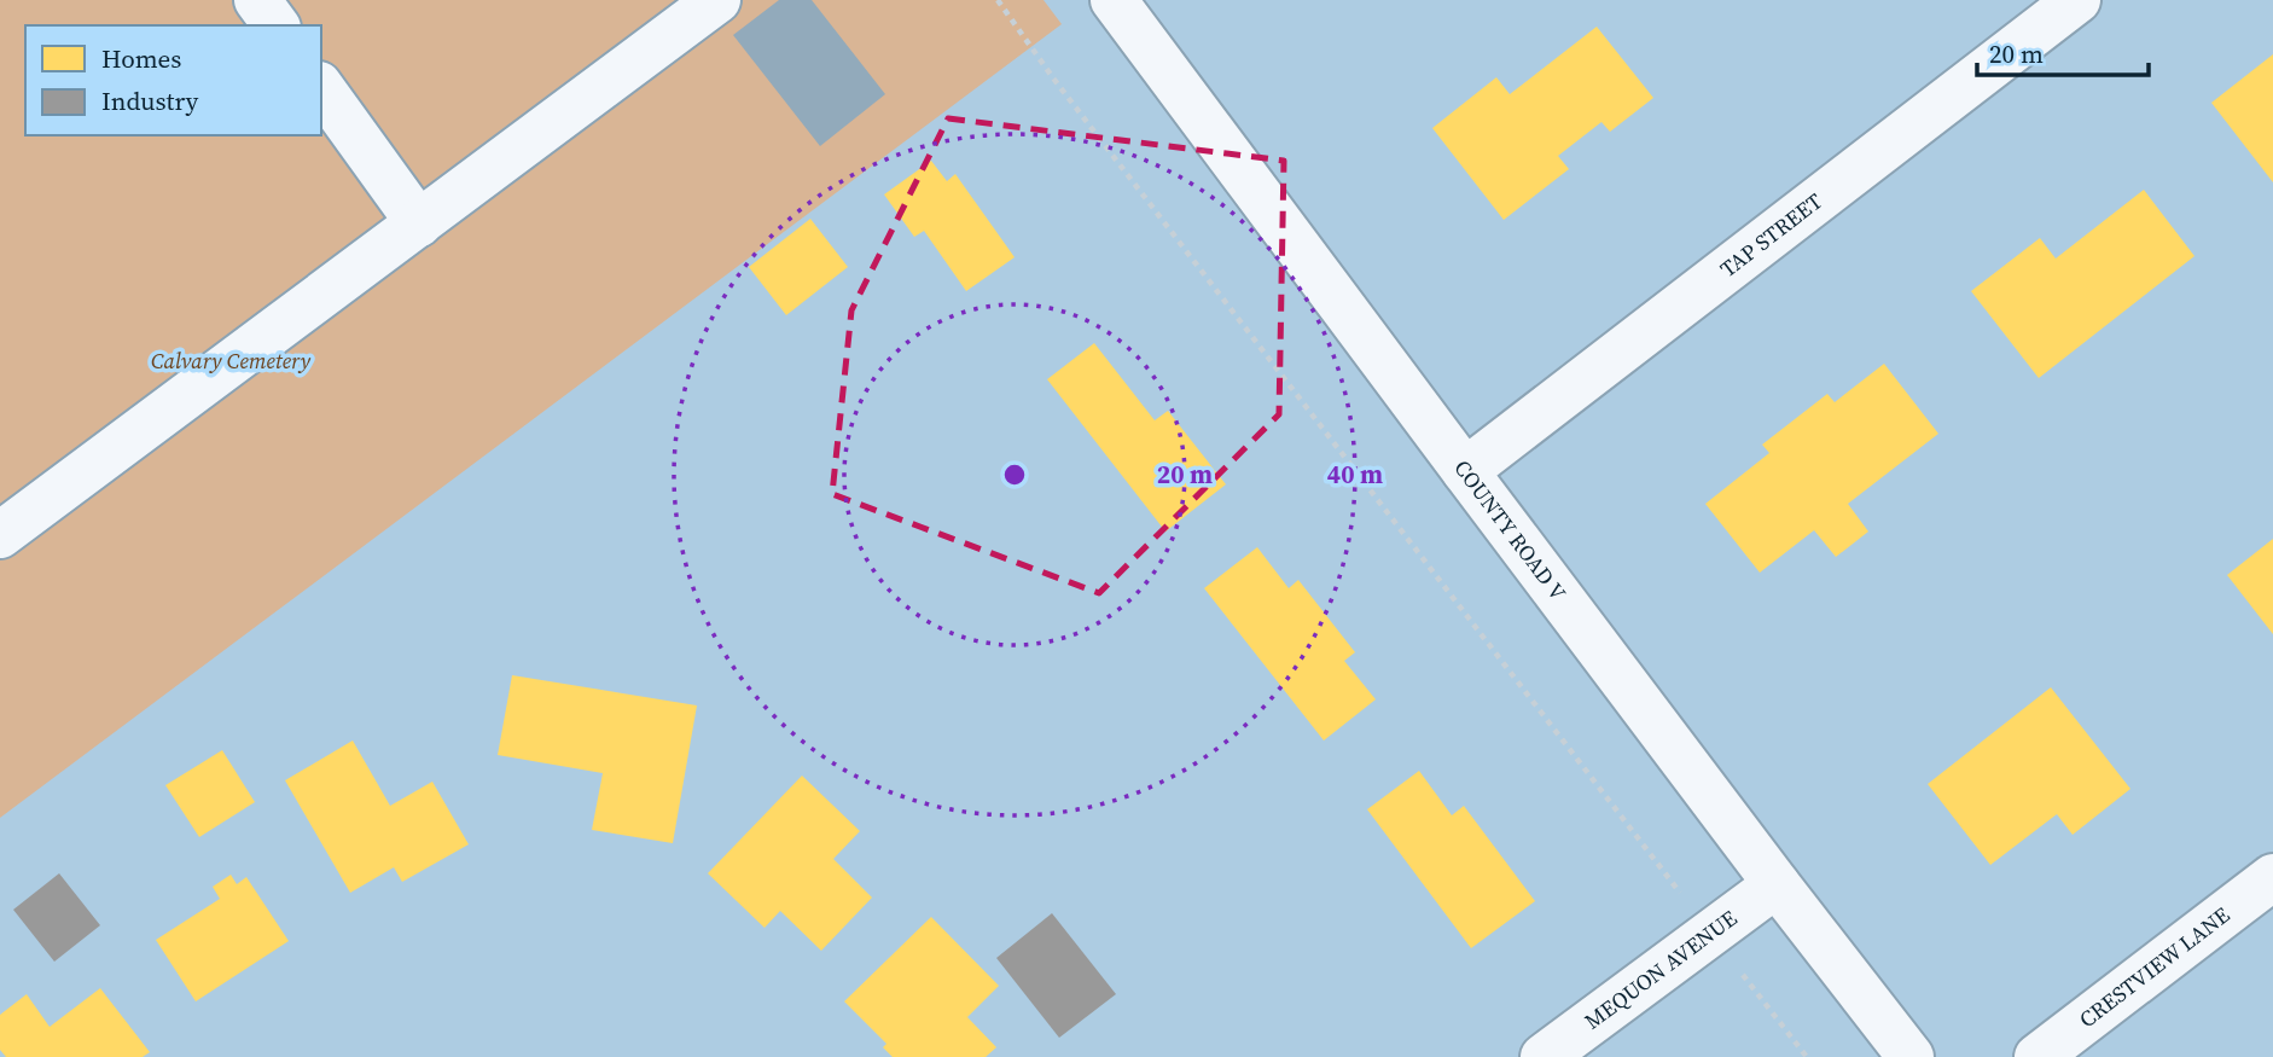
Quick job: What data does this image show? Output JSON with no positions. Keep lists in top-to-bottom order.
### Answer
{
  "streets": {
    "street": [
      "TAP STREET",
      "COUNTY ROAD V",
      "CRESTVIEW LANE",
      "MEQUON AVENUE"
    ]
  },
  "crossings": [
    ["TAP STREET", "COUNTY ROAD V"],
    ["COUNTY ROAD V", "MEQUON AVENUE"]
  ],
  "parks": ["Calvary Cemetery"],
  "legend": ["Homes", "Industry"],
  "scale_bar": "20 m",
  "rings": ["20 m", "40 m"]
}
